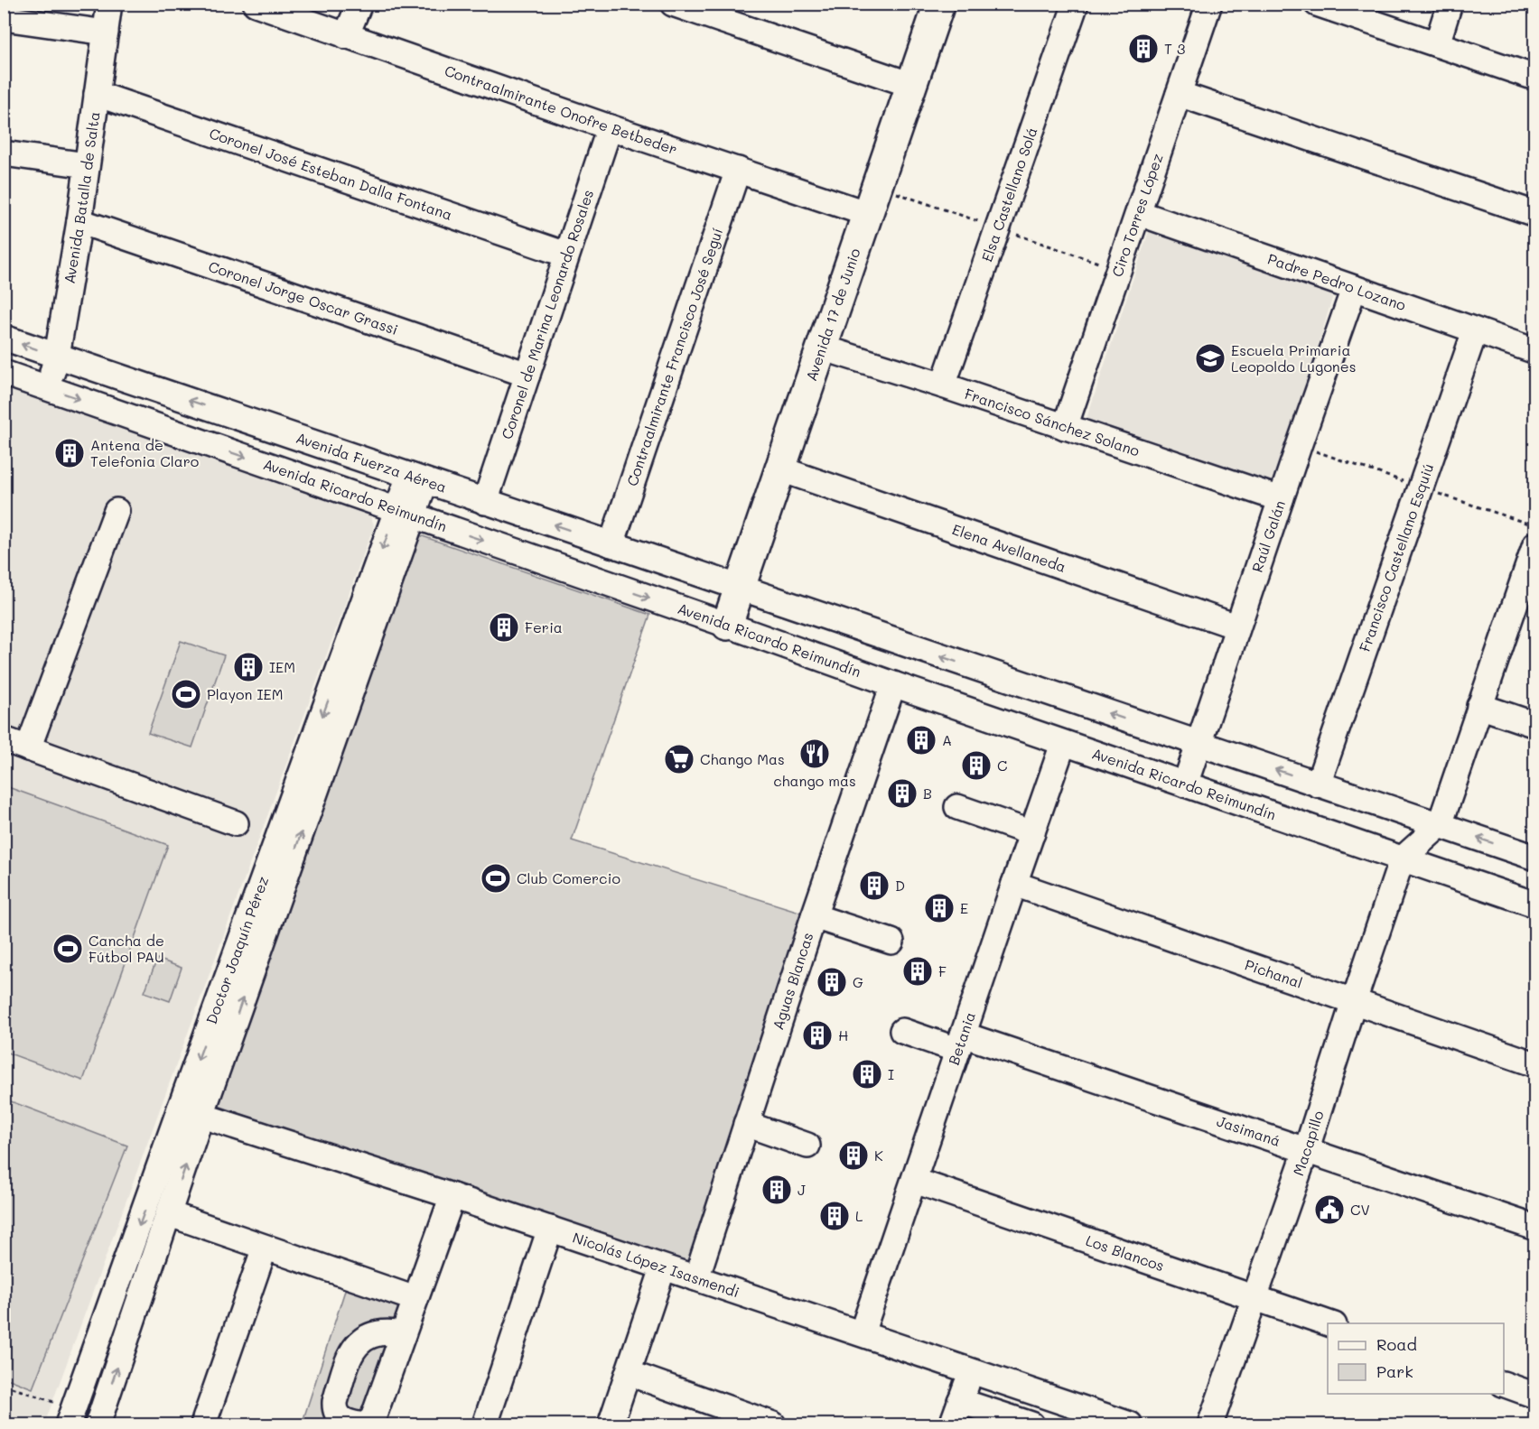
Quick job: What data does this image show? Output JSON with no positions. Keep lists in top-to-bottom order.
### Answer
{
  "streets": {
    "main road": ["Avenida 17 de Junio"],
    "street": [
      "Contraalmirante Onofre Betbeder",
      "Coronel José Esteban Dalla Fontana",
      "Elsa Castellano Solá",
      "Avenida Batalla de Salta",
      "Ciro Torres López",
      "Padre Pedro Lozano",
      "Coronel Jorge Oscar Grassi",
      "Coronel de Marina Leonardo Rosales",
      "Contraalmirante Francisco José Seguí",
      "Francisco Sánchez Solano",
      "Avenida Fuerza Aérea",
      "Avenida Ricardo Reimundín",
      "Raúl Galán",
      "Elena Avellaneda",
      "Francisco Castellano Esquiú",
      "Doctor Joaquín Pérez",
      "Pichanal",
      "Aguas Blancas",
      "Betania",
      "Jasimaná",
      "Macapillo",
      "Los Blancos",
      "Nicolás López Isasmendi"
    ]
  },
  "crossings": [
    ["Contraalmirante Onofre Betbeder", "Coronel de Marina Leonardo Rosales"],
    ["Contraalmirante Onofre Betbeder", "Avenida 17 de Junio"],
    ["Contraalmirante Onofre Betbeder", "Contraalmirante Francisco José Seguí"],
    ["Coronel José Esteban Dalla Fontana", "Avenida Batalla de Salta"],
    ["Coronel José Esteban Dalla Fontana", "Coronel de Marina Leonardo Rosales"],
    ["Elsa Castellano Solá", "Francisco Sánchez Solano"],
    ["Avenida Batalla de Salta", "Coronel Jorge Oscar Grassi"],
    ["Avenida Batalla de Salta", "Avenida Fuerza Aérea"],
    ["Avenida Batalla de Salta", "Avenida Ricardo Reimundín"],
    ["Ciro Torres López", "Padre Pedro Lozano"],
    ["Ciro Torres López", "Francisco Sánchez Solano"],
    ["Padre Pedro Lozano", "Raúl Galán"],
    ["Padre Pedro Lozano", "Francisco Castellano Esquiú"],
    ["Coronel Jorge Oscar Grassi", "Coronel de Marina Leonardo Rosales"],
    ["Coronel de Marina Leonardo Rosales", "Avenida Fuerza Aérea"],
    ["Avenida 17 de Junio", "Francisco Sánchez Solano"],
    ["Avenida 17 de Junio", "Avenida Fuerza Aérea"],
    ["Avenida 17 de Junio", "Avenida Ricardo Reimundín"],
    ["Avenida 17 de Junio", "Elena Avellaneda"],
    ["Contraalmirante Francisco José Seguí", "Avenida Fuerza Aérea"],
    ["Francisco Sánchez Solano", "Raúl Galán"],
    ["Avenida Fuerza Aérea", "Doctor Joaquín Pérez"],
    ["Avenida Ricardo Reimundín", "Raúl Galán"],
    ["Avenida Ricardo Reimundín", "Doctor Joaquín Pérez"],
    ["Avenida Ricardo Reimundín", "Aguas Blancas"],
    ["Avenida Ricardo Reimundín", "Betania"],
    ["Avenida Ricardo Reimundín", "Macapillo"],
    ["Raúl Galán", "Elena Avellaneda"],
    ["Doctor Joaquín Pérez", "Nicolás López Isasmendi"],
    ["Pichanal", "Betania"],
    ["Pichanal", "Macapillo"],
    ["Aguas Blancas", "Nicolás López Isasmendi"],
    ["Betania", "Jasimaná"],
    ["Betania", "Los Blancos"],
    ["Betania", "Nicolás López Isasmendi"],
    ["Jasimaná", "Macapillo"],
    ["Macapillo", "Los Blancos"]
  ],
  "one_way": ["Avenida Fuerza Aérea", "Avenida Ricardo Reimundín"],
  "places": {
    "building": [
      "T 3",
      "Antena de Telefonia Claro",
      "Feria",
      "IEM",
      "A",
      "C",
      "B",
      "D",
      "E",
      "F",
      "G",
      "H",
      "I",
      "K",
      "J",
      "L"
    ],
    "school or university": ["Escuela Primaria Leopoldo Lugones"],
    "sports": ["Playon IEM", "Club Comercio", "Cancha de Fútbol PAU"],
    "restaurant": ["chango mas"],
    "supermarket": ["Chango Mas"],
    "public building": ["CV"]
  },
  "legend": ["Road", "Park"]
}
